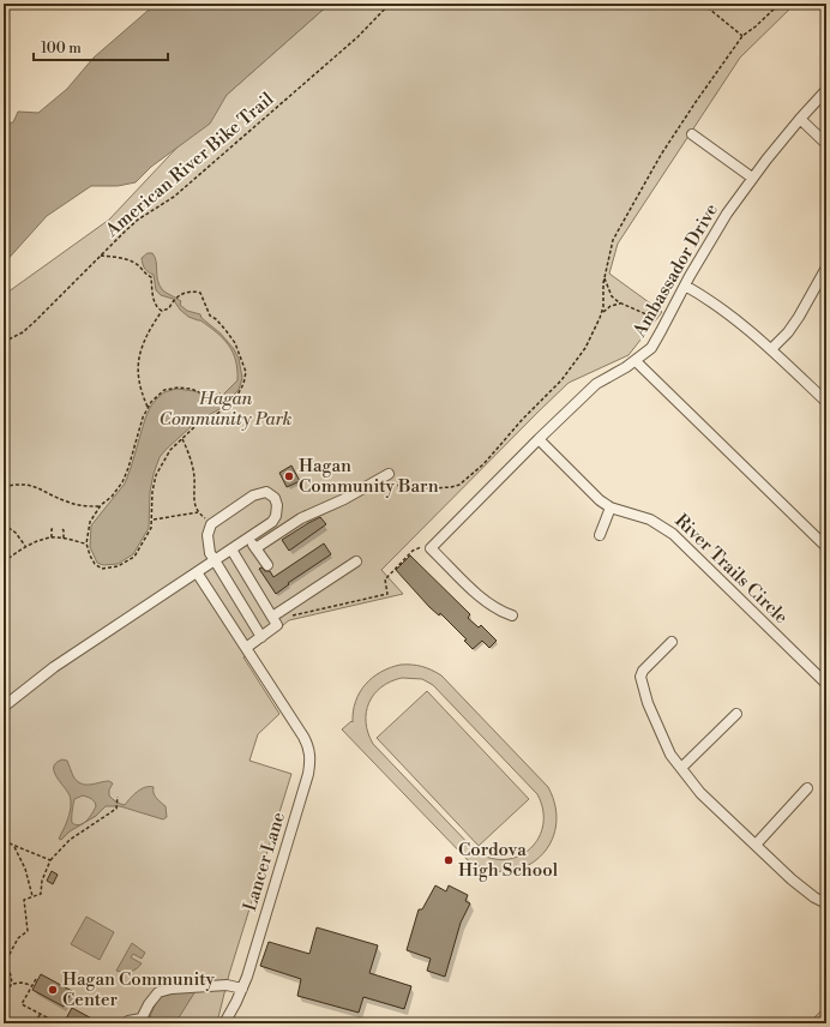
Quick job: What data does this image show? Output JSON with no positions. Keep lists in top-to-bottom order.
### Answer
{
  "streets": {
    "street": ["Ambassador Drive", "River Trails Circle", "Lancer Lane"],
    "path": ["American River Bike Trail"]
  },
  "crossings": [
    ["Ambassador Drive", "River Trails Circle"]
  ],
  "parks": ["Hagan Community Park"],
  "places": ["Hagan Community Barn", "Cordova High School", "Hagan Community Center"],
  "scale_bar": "100 m"
}
